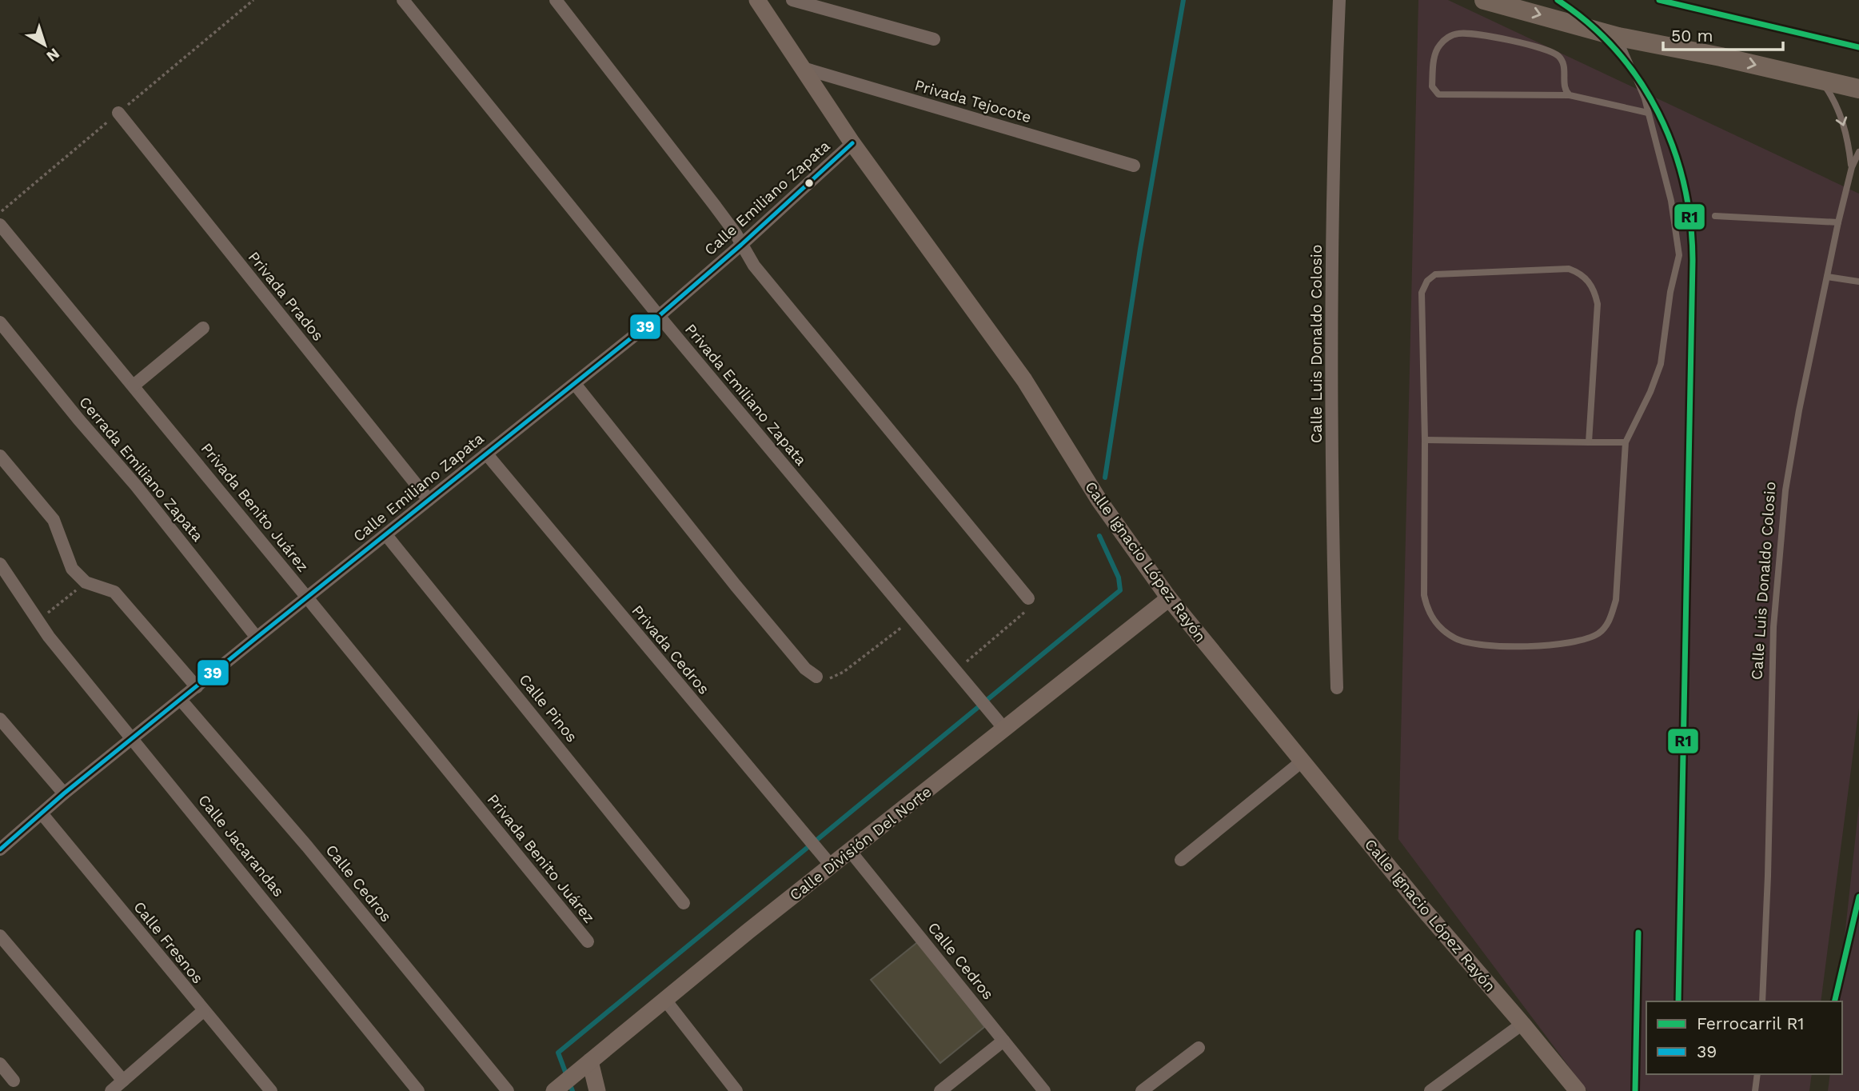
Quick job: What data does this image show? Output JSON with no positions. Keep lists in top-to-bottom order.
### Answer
{
  "streets": {
    "main road": ["Calle Ignacio López Rayón", "Calle División Del Norte"],
    "street": [
      "Privada Tejocote",
      "Calle Emiliano Zapata",
      "Privada Prados",
      "Calle Luis Donaldo Colosio",
      "Privada Emiliano Zapata",
      "Cerrada Emiliano Zapata",
      "Privada Benito Juárez",
      "Privada Cedros",
      "Calle Pinos",
      "Calle Jacarandas",
      "Calle Cedros",
      "Calle Fresnos"
    ]
  },
  "crossings": [
    ["Privada Tejocote", "Calle Ignacio López Rayón"],
    ["Calle Emiliano Zapata", "Privada Prados"],
    ["Calle Emiliano Zapata", "Privada Emiliano Zapata"],
    ["Calle Emiliano Zapata", "Cerrada Emiliano Zapata"],
    ["Calle Emiliano Zapata", "Privada Benito Juárez"],
    ["Calle Emiliano Zapata", "Calle Ignacio López Rayón"],
    ["Calle Emiliano Zapata", "Privada Cedros"],
    ["Calle Emiliano Zapata", "Calle Pinos"],
    ["Calle Emiliano Zapata", "Calle Jacarandas"],
    ["Calle Emiliano Zapata", "Calle Cedros"],
    ["Calle Emiliano Zapata", "Calle Fresnos"],
    ["Privada Emiliano Zapata", "Calle División Del Norte"],
    ["Calle Ignacio López Rayón", "Calle División Del Norte"],
    ["Privada Cedros", "Calle División Del Norte"],
    ["Calle División Del Norte", "Calle Cedros"]
  ],
  "lines": ["rail line R1", "transit line 39"],
  "legend": ["Ferrocarril R1", "39"],
  "scale_bar": "50 m",
  "north": "bottom right"
}
